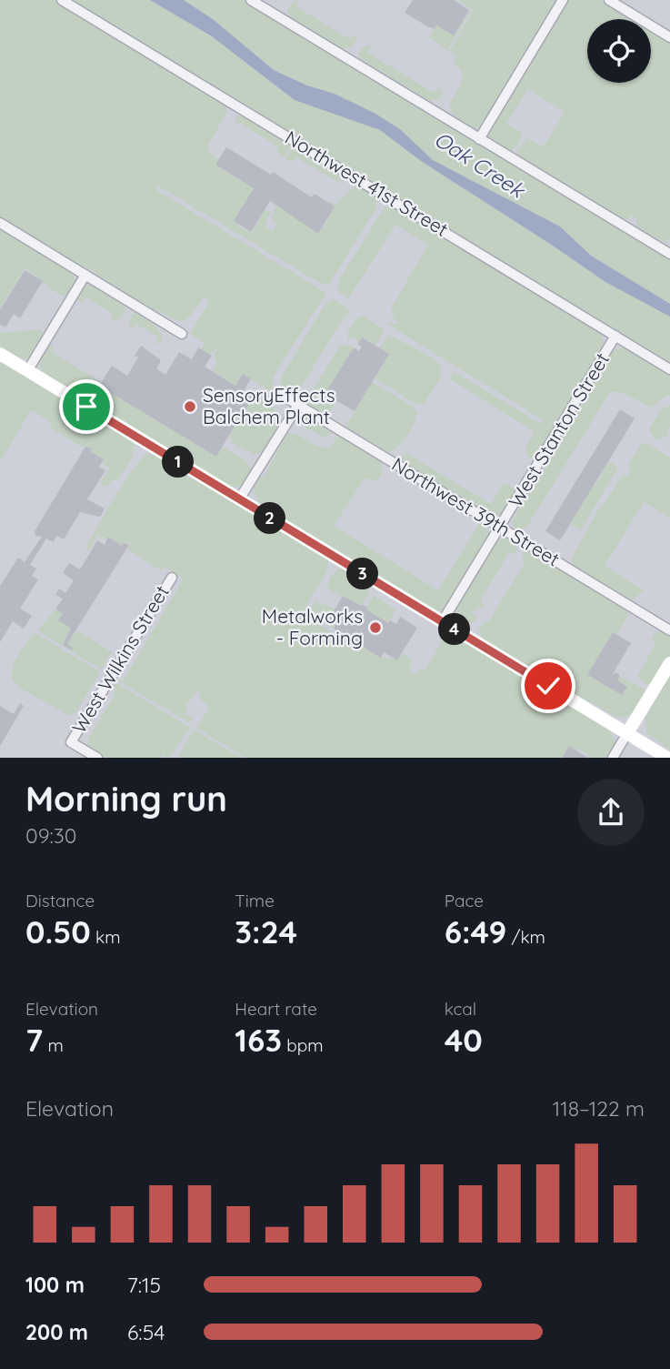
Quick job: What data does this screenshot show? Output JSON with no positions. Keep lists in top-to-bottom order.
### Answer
{
  "streets": {
    "street": [
      "Northwest 41st Street",
      "West Stanton Street",
      "Northwest 39th Street",
      "West Wilkins Street"
    ]
  },
  "crossings": [
    ["Northwest 41st Street", "West Stanton Street"],
    ["West Stanton Street", "Northwest 39th Street"]
  ],
  "water": ["Oak Creek"],
  "places": ["SensoryEffects Balchem Plant", "Metalworks - Forming"],
  "page": {
    "pins": [
      "1",
      "2",
      "3",
      "4"
    ],
    "heading": ["Morning run", "09:30"],
    "stats": [
      ["Distance", "0.50 km"],
      ["Time", "3:24"],
      ["Pace", "6:49 /km"],
      ["Elevation", "7 m"],
      ["Heart rate", "163 bpm"],
      ["kcal", "40"]
    ],
    "chart": ["Elevation", "118–122 m"],
    "list": [
      {
        "name": "100 m",
        "note": "7:15"
      },
      {
        "name": "200 m",
        "note": "6:54"
      }
    ]
  }
}
